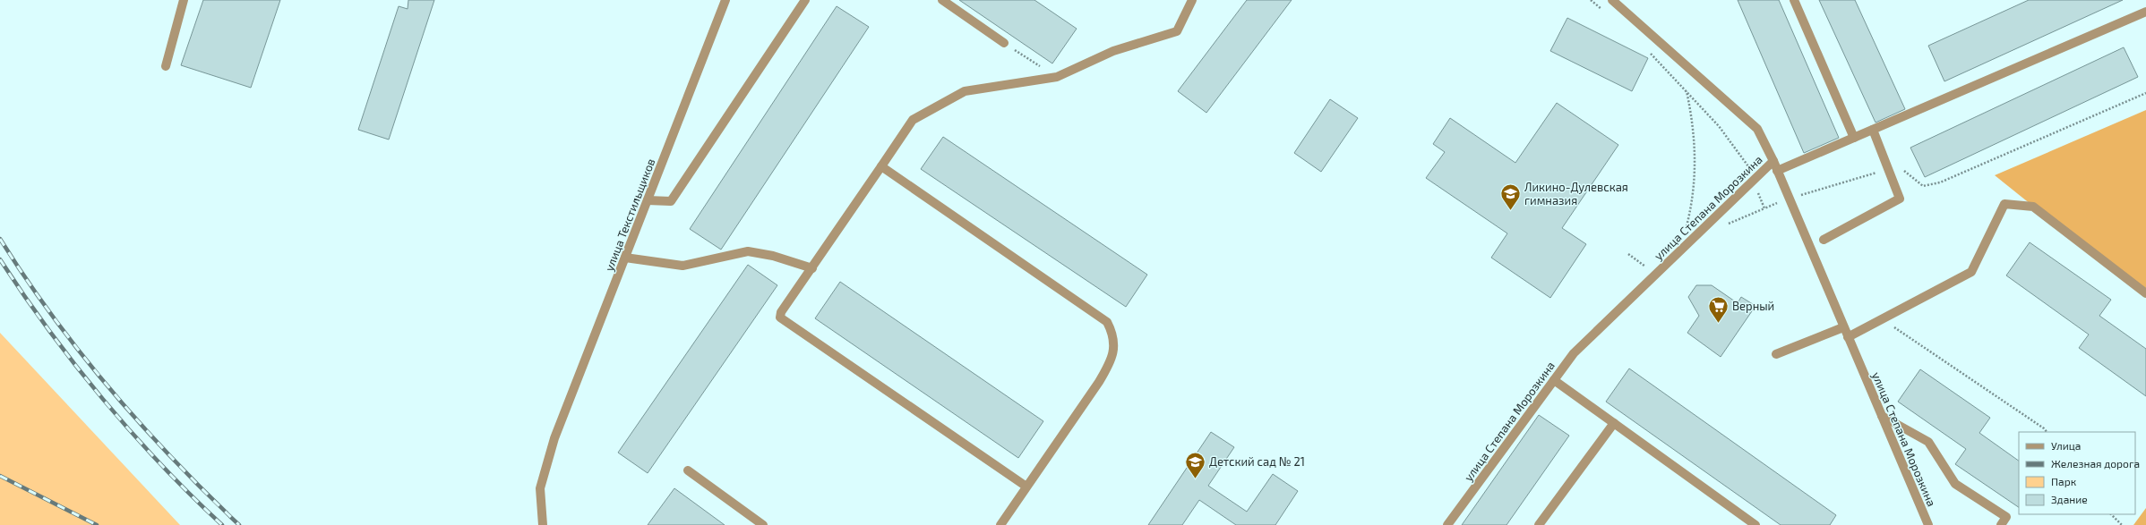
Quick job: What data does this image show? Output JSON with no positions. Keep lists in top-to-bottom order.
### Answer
{
  "streets": {
    "street": ["улица Степана Морозкина", "улица Текстильщиков"]
  },
  "places": {
    "school or university": ["Ликино-Дулевская гимназия", "Детский сад № 21"],
    "supermarket": ["Верный"]
  },
  "legend": [
    "Улица",
    "Железная дорога",
    "Парк",
    "Здание"
  ]
}
